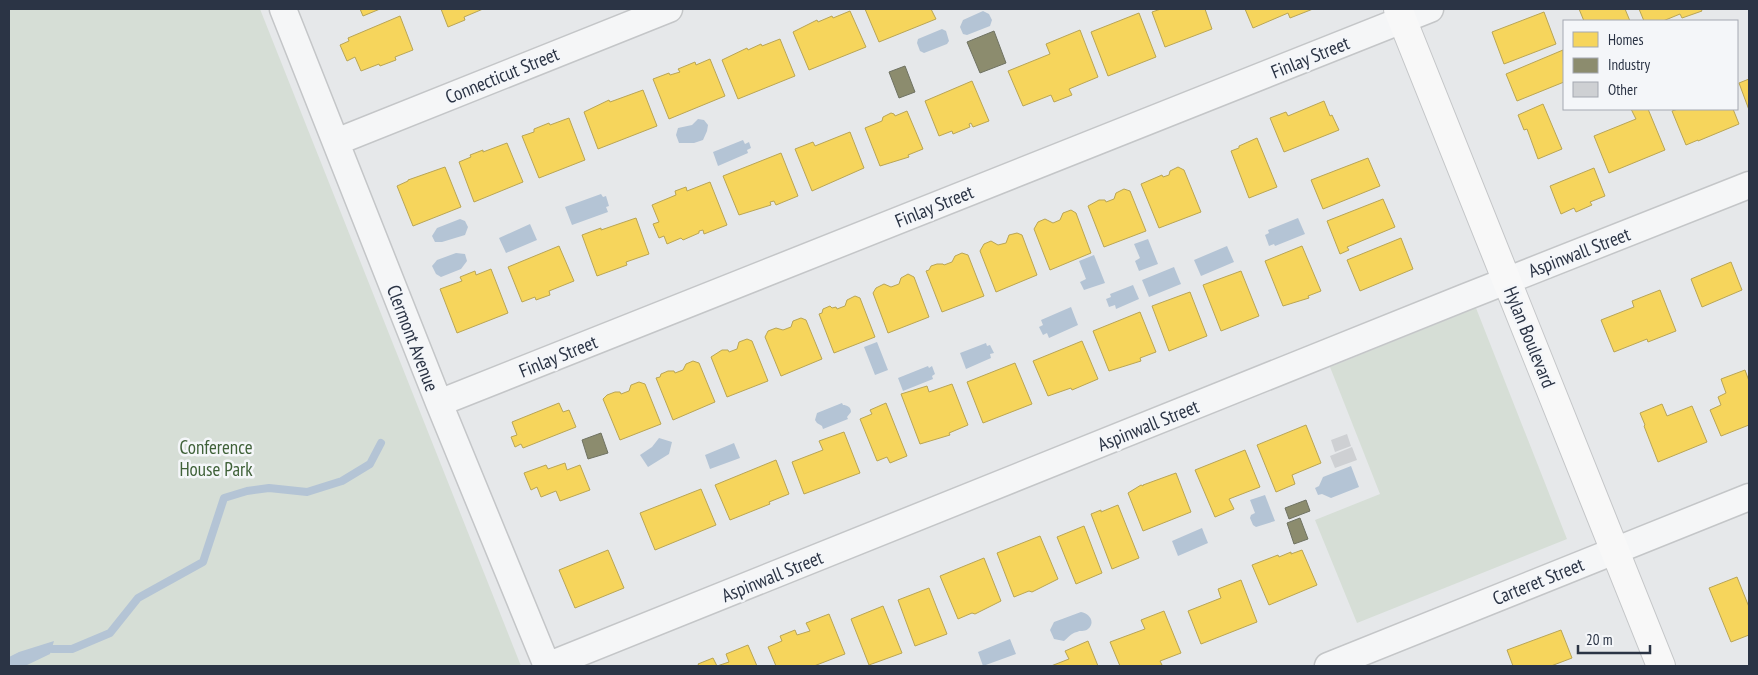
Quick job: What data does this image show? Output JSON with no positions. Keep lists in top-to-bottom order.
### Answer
{
  "streets": {
    "street": [
      "Finlay Street",
      "Connecticut Street",
      "Aspinwall Street",
      "Hylan Boulevard",
      "Clermont Avenue",
      "Carteret Street"
    ]
  },
  "crossings": [
    ["Finlay Street", "Hylan Boulevard"],
    ["Finlay Street", "Clermont Avenue"],
    ["Connecticut Street", "Clermont Avenue"],
    ["Aspinwall Street", "Hylan Boulevard"],
    ["Aspinwall Street", "Clermont Avenue"],
    ["Hylan Boulevard", "Carteret Street"]
  ],
  "parks": ["Conference House Park"],
  "legend": ["Homes", "Industry", "Other"],
  "scale_bar": "20 m"
}
